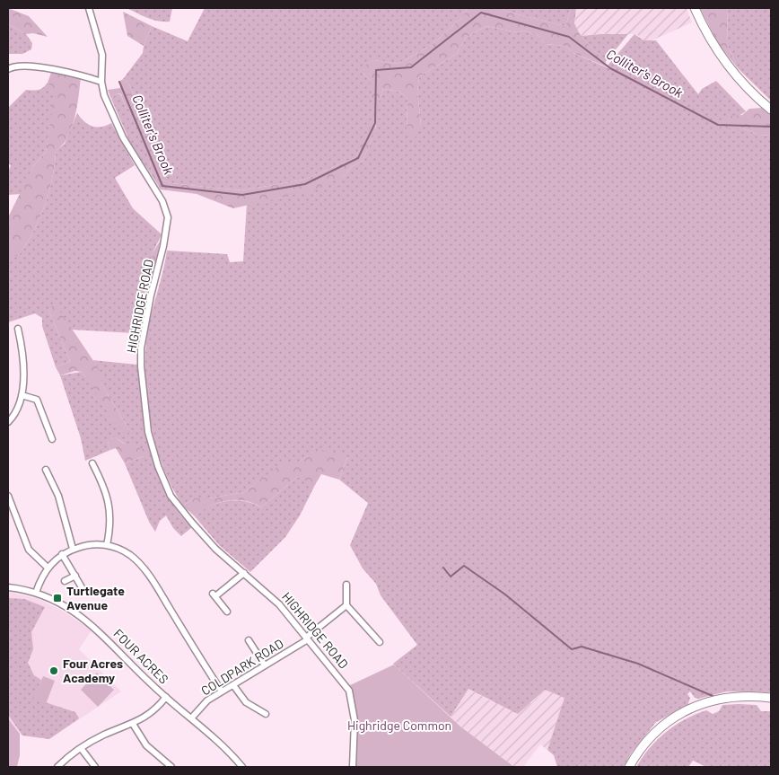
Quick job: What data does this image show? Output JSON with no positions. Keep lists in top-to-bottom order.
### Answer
{
  "streets": {
    "street": ["HIGHRIDGE ROAD", "FOUR ACRES", "COLDPARK ROAD"]
  },
  "crossings": [
    ["HIGHRIDGE ROAD", "COLDPARK ROAD"],
    ["FOUR ACRES", "COLDPARK ROAD"]
  ],
  "water": ["Colliter's Brook"],
  "parks": ["Highridge Common"],
  "places": {
    "transit": ["Turtlegate Avenue"],
    "other": ["Four Acres Academy"]
  }
}
